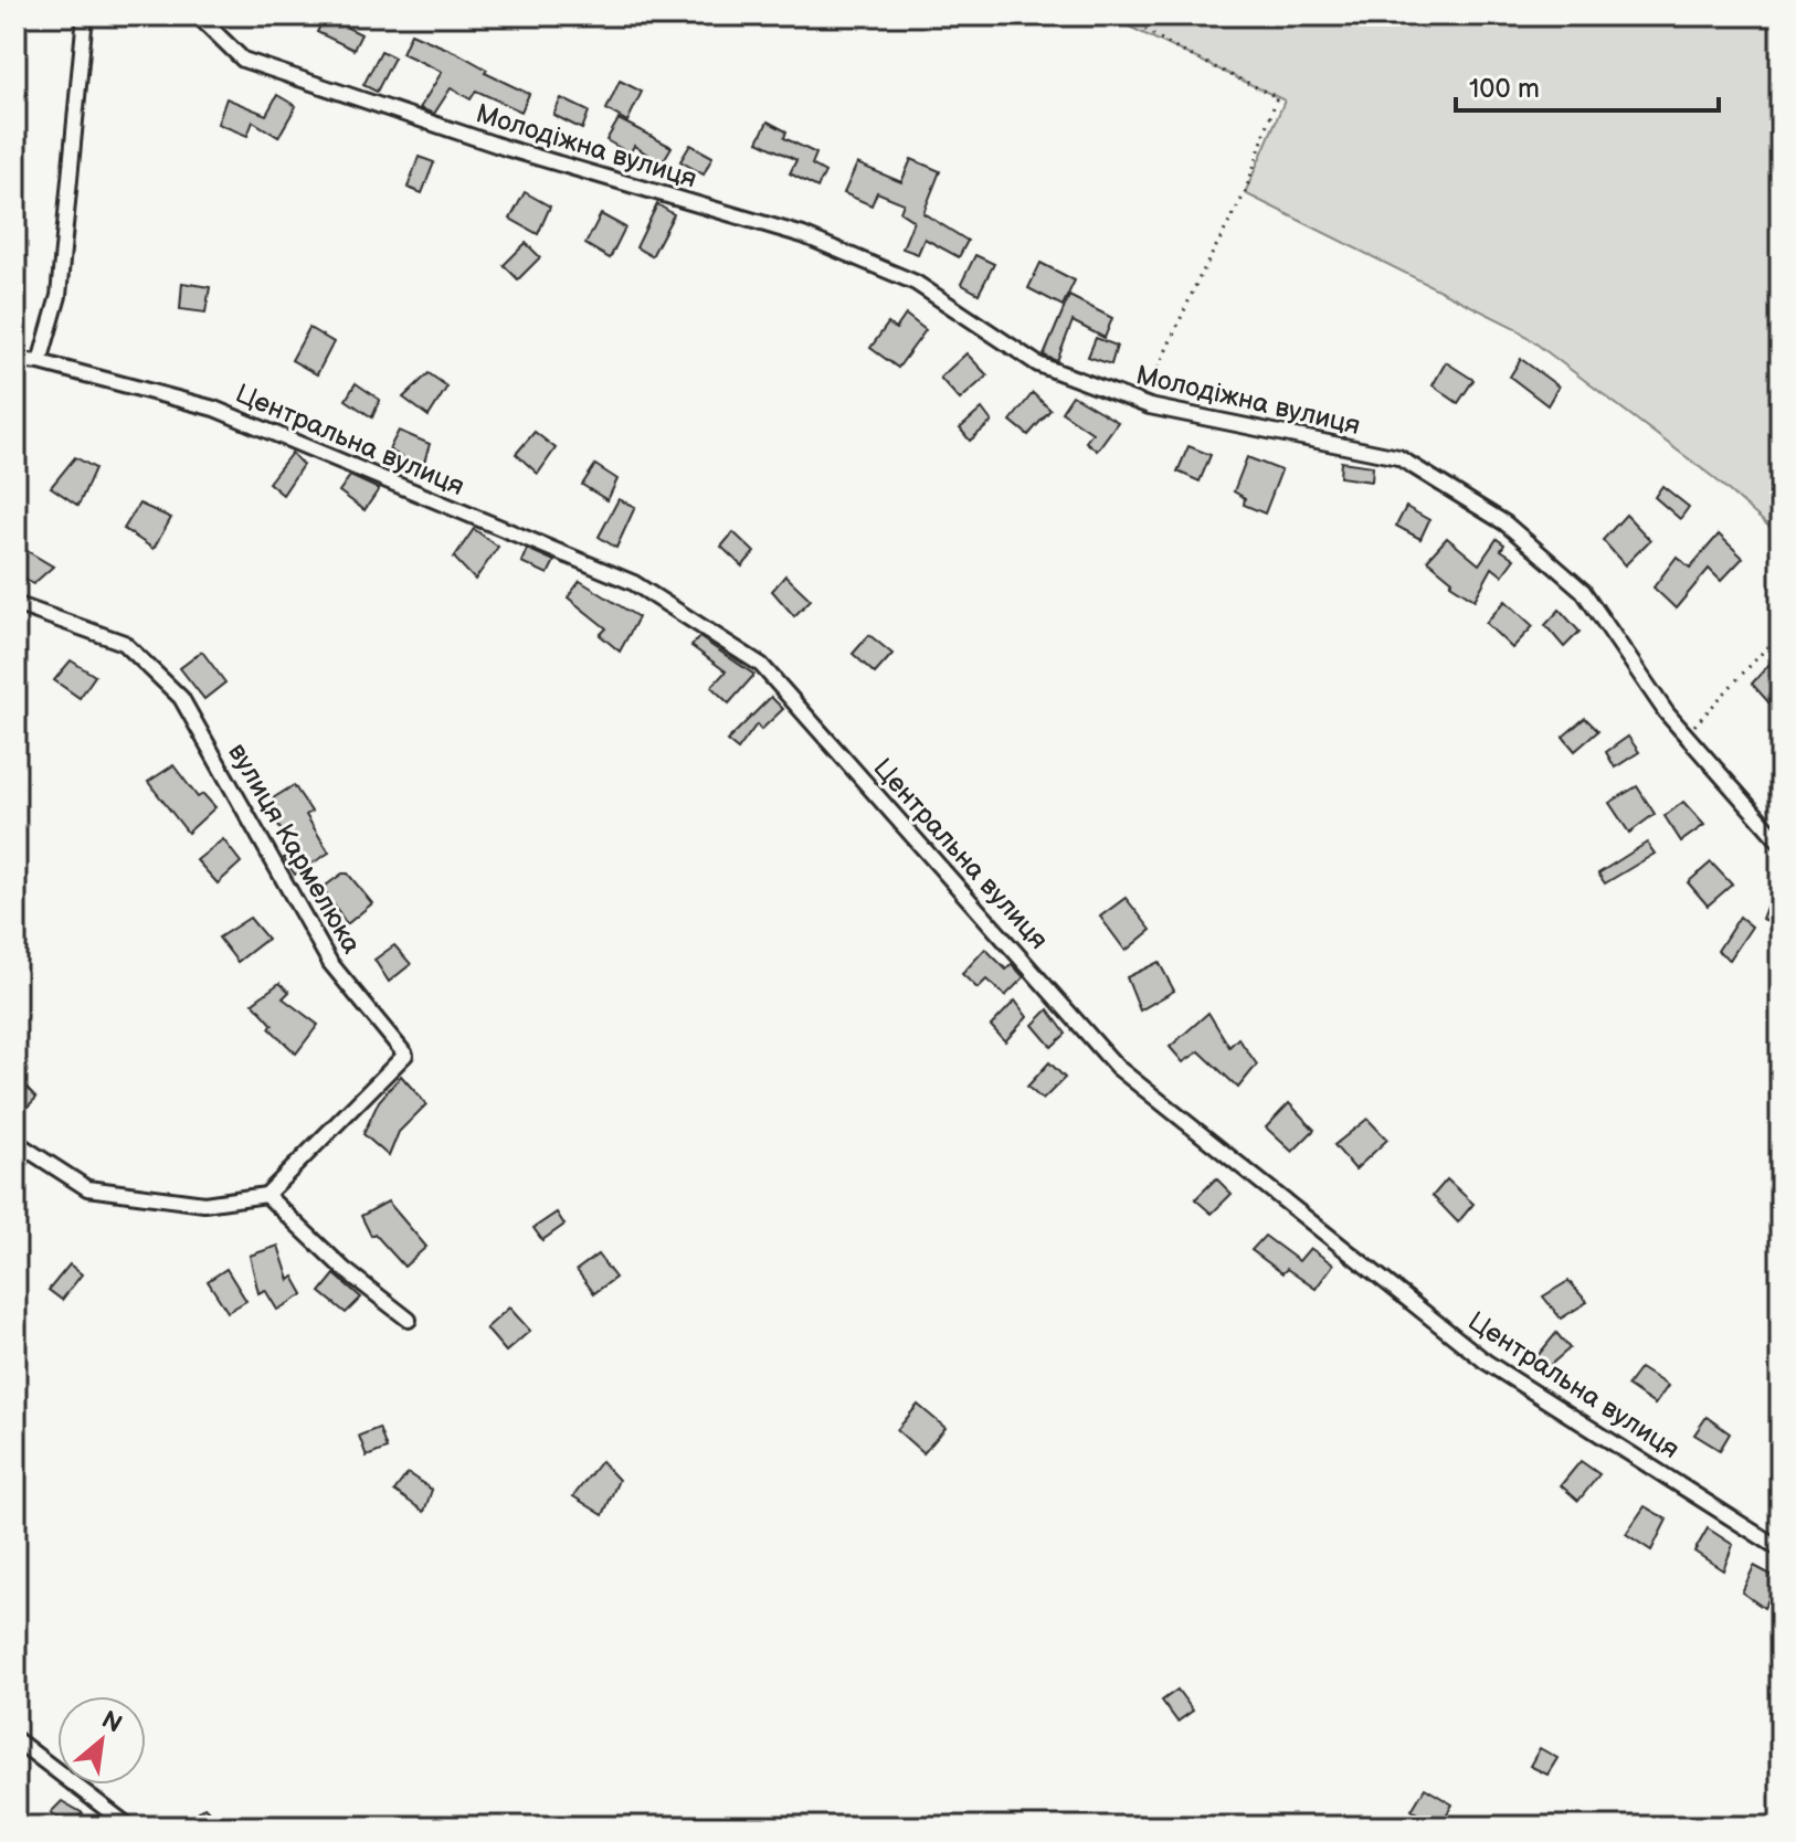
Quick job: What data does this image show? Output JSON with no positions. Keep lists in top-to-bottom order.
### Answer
{
  "streets": {
    "street": ["Молодіжна вулиця", "Центральна вулиця", "вулиця Кармелюка"]
  },
  "scale_bar": "100 m",
  "north": "top right"
}
